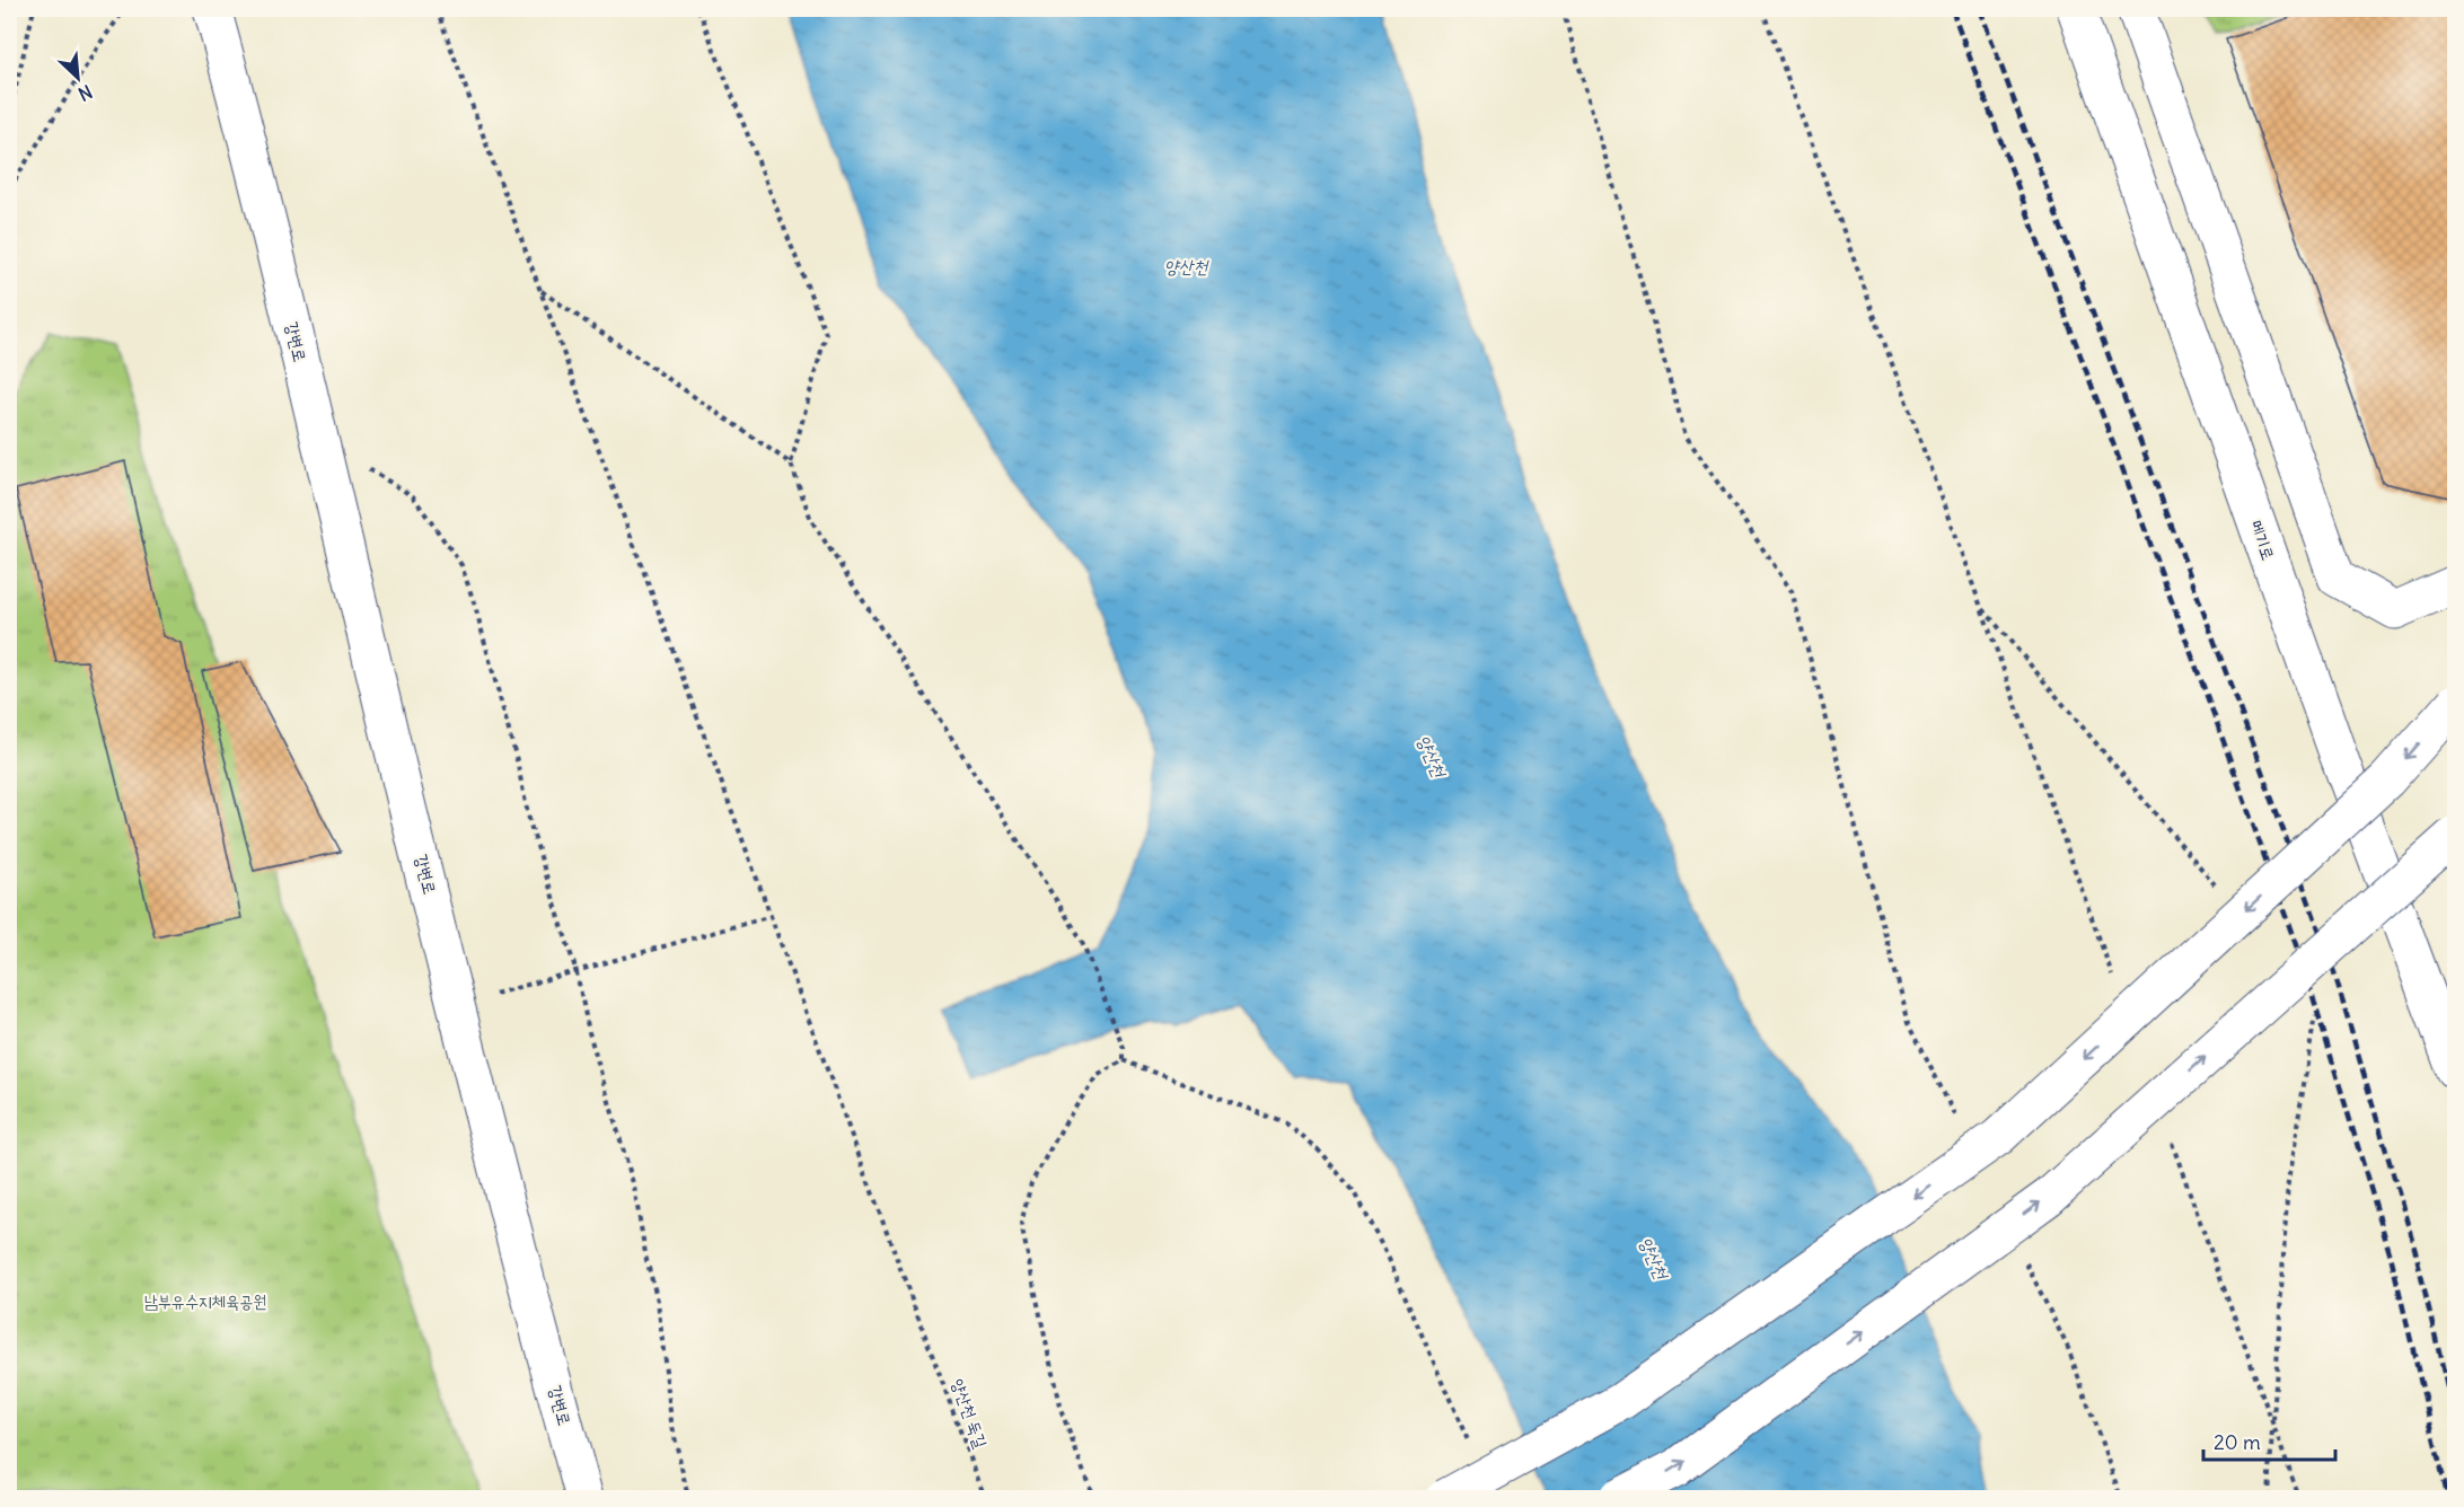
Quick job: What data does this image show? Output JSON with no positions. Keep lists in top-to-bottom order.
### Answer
{
  "streets": {
    "street": ["강변로", "메기로"],
    "path": ["양산천 둑길"]
  },
  "water": ["양산천"],
  "parks": ["남부유수지체육공원"],
  "scale_bar": "20 m",
  "north": "bottom right"
}
